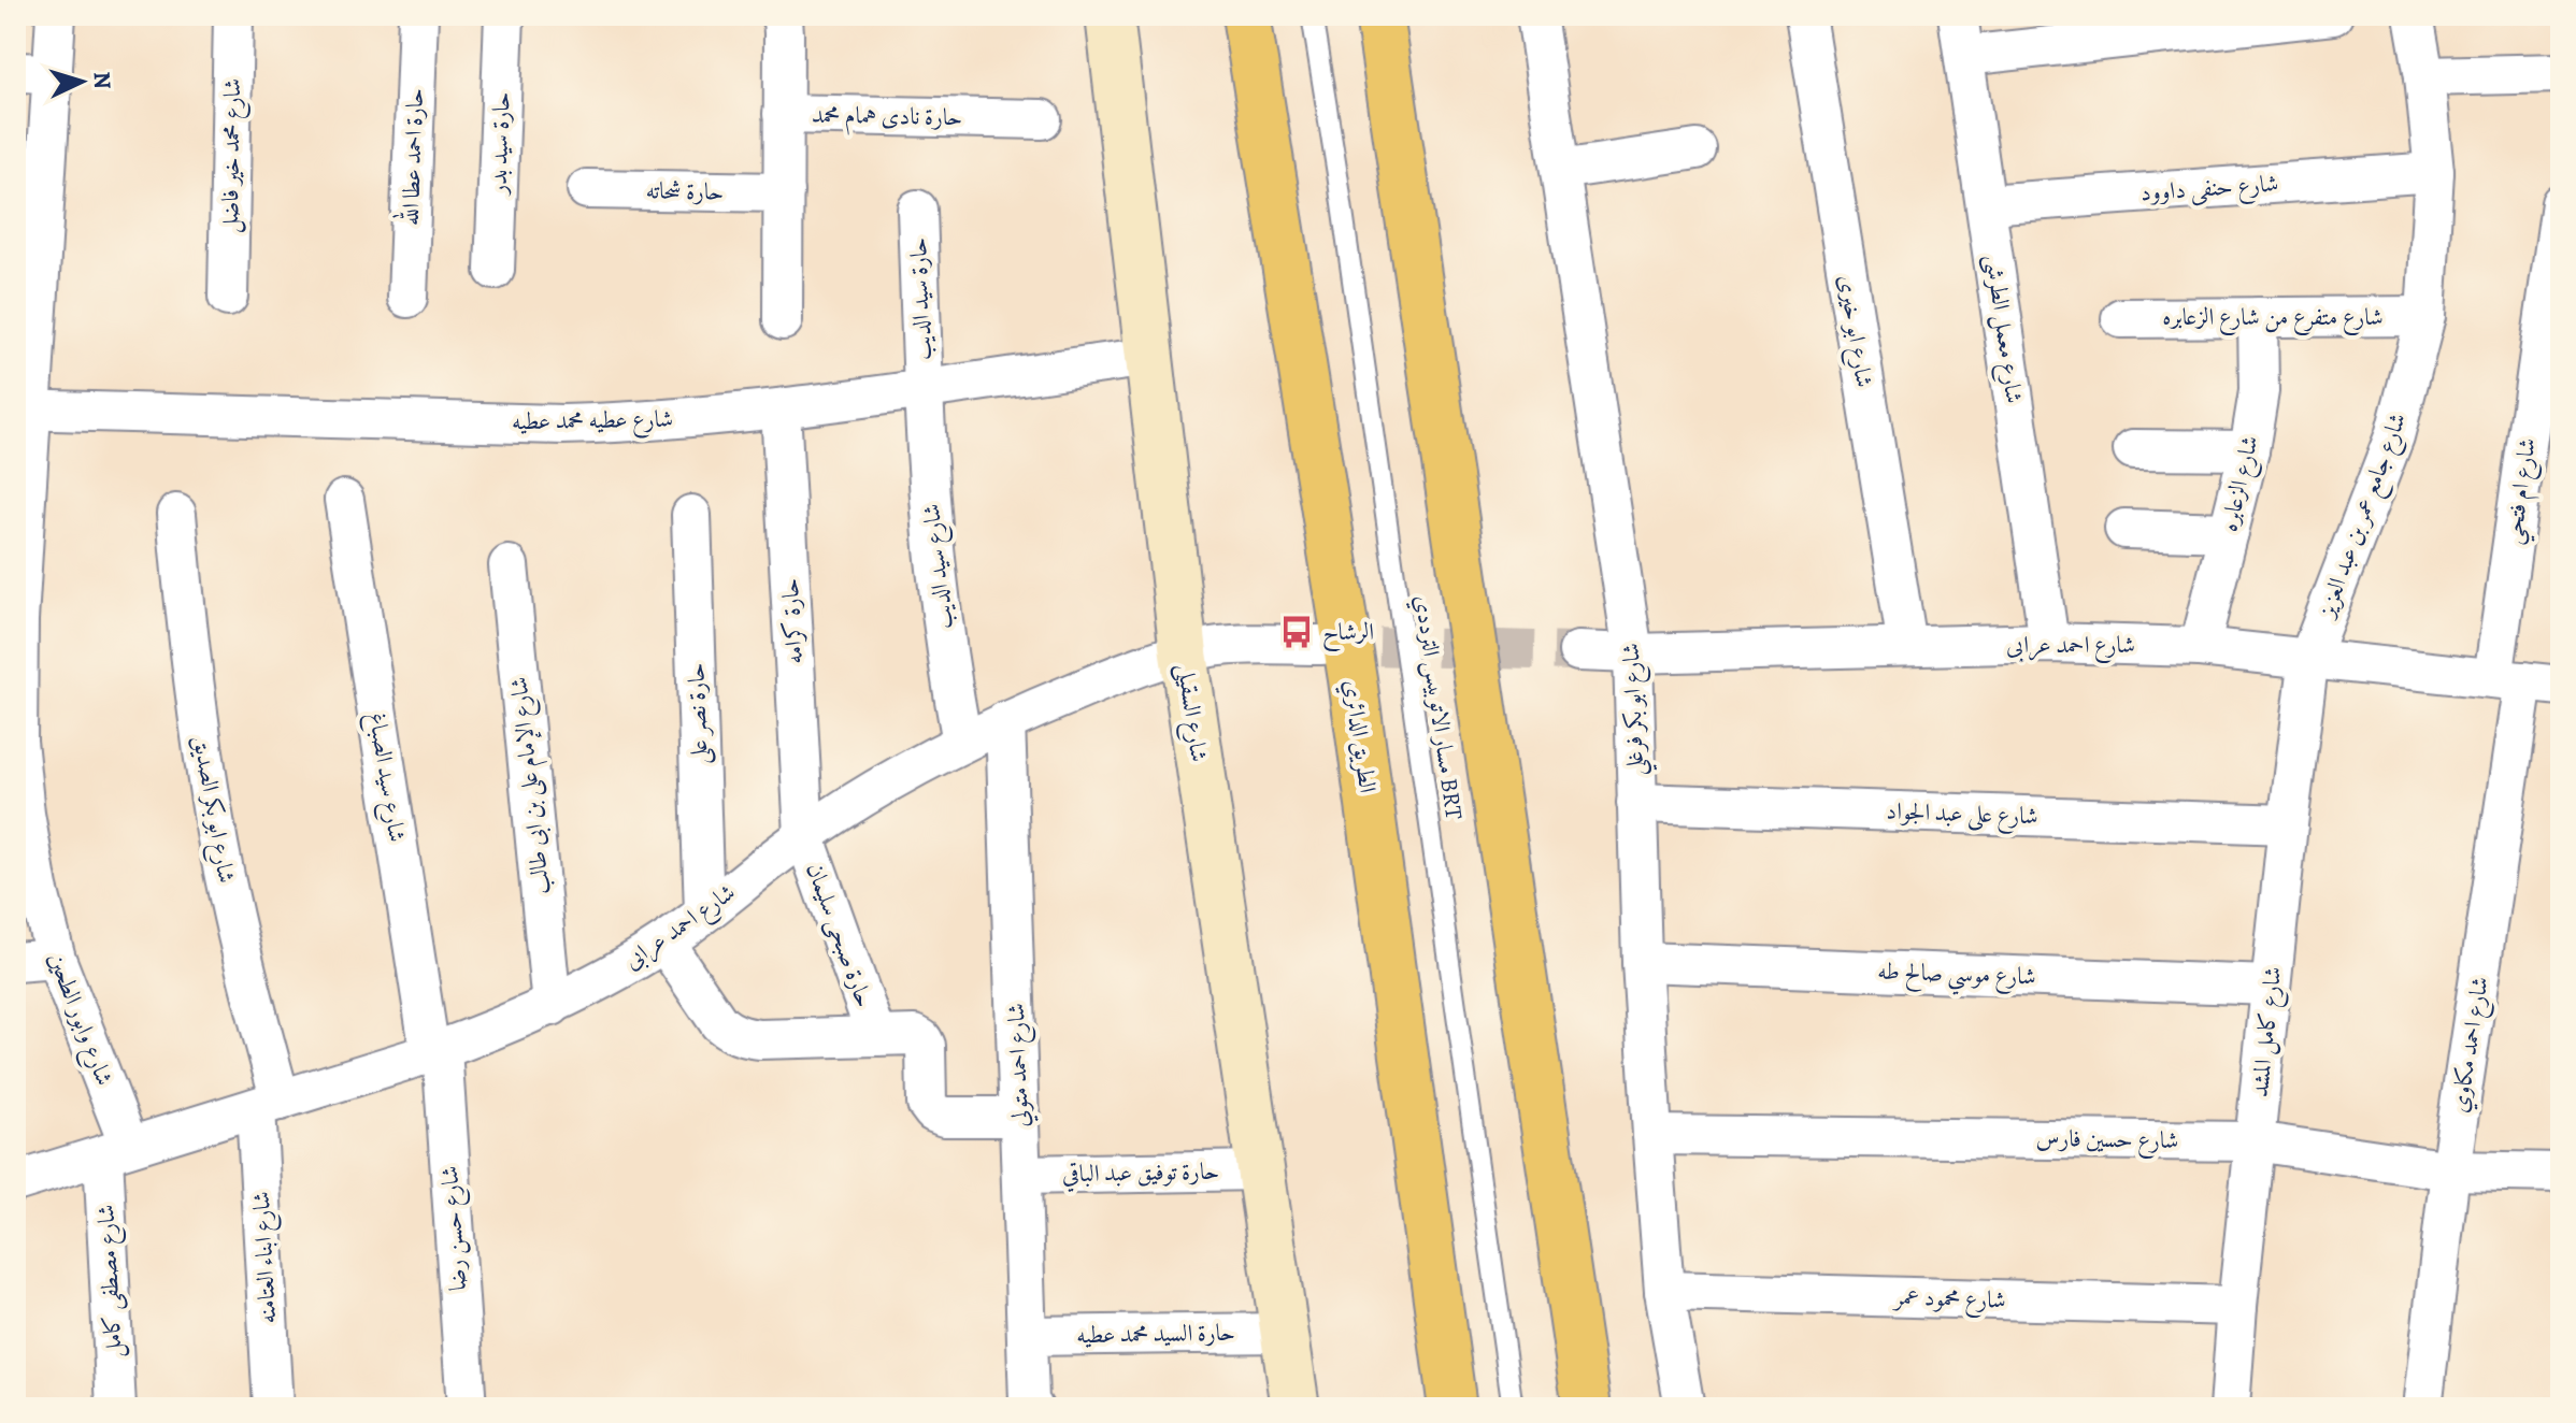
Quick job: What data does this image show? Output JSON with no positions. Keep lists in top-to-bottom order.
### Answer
{
  "streets": {
    "highway": ["الطريق الدائري"],
    "street": [
      "حارة نادى همام محمد",
      "حارة سيد بدر",
      "شارع محمد خير فاضل",
      "حارة احمد عطا الله",
      "شارع حنفى داوود",
      "حارة شحاته",
      "حارة سيد الديب",
      "شارع متفرع من شارع الزعابره",
      "شارع معمل الطرشى",
      "شارع ابو خيرى",
      "شارع عطيه محمد عطيه",
      "شارع الزعابره",
      "شارع ام فتحي",
      "شارع جامع عمر بن عبد العزيز",
      "شارع سيد الديب",
      "حارة كرامه",
      "شارع احمد عرابى",
      "شارع ابو بكر فرغلي",
      "شارع السقيلى",
      "حارة نصر على",
      "شارع سيد الصباغ",
      "شارع الإمام على بن ابى طالب",
      "شارع ابو بكر الصديق",
      "شارع على عبد الجواد",
      "حارة صبحى سليمان",
      "شارع موسي صالح طه",
      "شارع وابور الطحين",
      "شارع كامل المشد",
      "شارع احمد مكاوي",
      "شارع احمد متولي",
      "شارع حسين فارس",
      "حارة توفيق عبد الباقي",
      "شارع حسن رضا",
      "شارع ابناء العتامنه",
      "شارع مصطفى كامل",
      "شارع محمود عمر",
      "حارة السيد محمد عطيه"
    ],
    "lane": ["مسار الاتوبيس الترددي BRT"]
  },
  "crossings": [
    ["حارة نادى همام محمد", "حارة شحاته"],
    ["شارع حنفى داوود", "شارع معمل الطرشى"],
    ["شارع حنفى داوود", "شارع جامع عمر بن عبد العزيز"],
    ["حارة سيد الديب", "شارع عطيه محمد عطيه"],
    ["حارة سيد الديب", "شارع سيد الديب"],
    ["شارع متفرع من شارع الزعابره", "شارع الزعابره"],
    ["شارع متفرع من شارع الزعابره", "شارع جامع عمر بن عبد العزيز"],
    ["شارع معمل الطرشى", "شارع احمد عرابى"],
    ["شارع ابو خيرى", "شارع احمد عرابى"],
    ["شارع عطيه محمد عطيه", "شارع سيد الديب"],
    ["شارع عطيه محمد عطيه", "حارة كرامه"],
    ["شارع عطيه محمد عطيه", "شارع السقيلى"],
    ["شارع عطيه محمد عطيه", "شارع وابور الطحين"],
    ["شارع الزعابره", "شارع احمد عرابى"],
    ["شارع ام فتحي", "شارع احمد عرابى"],
    ["شارع ام فتحي", "شارع احمد مكاوي"],
    ["شارع جامع عمر بن عبد العزيز", "شارع احمد عرابى"],
    ["شارع جامع عمر بن عبد العزيز", "شارع كامل المشد"],
    ["شارع سيد الديب", "شارع احمد عرابى"],
    ["حارة كرامه", "شارع احمد عرابى"],
    ["حارة كرامه", "حارة صبحى سليمان"],
    ["شارع احمد عرابى", "شارع ابو بكر فرغلي"],
    ["شارع احمد عرابى", "شارع السقيلى"],
    ["شارع احمد عرابى", "حارة نصر على"],
    ["شارع احمد عرابى", "شارع سيد الصباغ"],
    ["شارع احمد عرابى", "شارع الإمام على بن ابى طالب"],
    ["شارع احمد عرابى", "شارع ابو بكر الصديق"],
    ["شارع احمد عرابى", "حارة صبحى سليمان"],
    ["شارع احمد عرابى", "شارع وابور الطحين"],
    ["شارع احمد عرابى", "شارع كامل المشد"],
    ["شارع احمد عرابى", "شارع احمد مكاوي"],
    ["شارع احمد عرابى", "شارع احمد متولي"],
    ["شارع احمد عرابى", "شارع حسن رضا"],
    ["شارع احمد عرابى", "شارع ابناء العتامنه"],
    ["شارع احمد عرابى", "شارع مصطفى كامل"],
    ["شارع ابو بكر فرغلي", "شارع على عبد الجواد"],
    ["شارع ابو بكر فرغلي", "شارع موسي صالح طه"],
    ["شارع ابو بكر فرغلي", "شارع حسين فارس"],
    ["شارع ابو بكر فرغلي", "شارع محمود عمر"],
    ["شارع السقيلى", "حارة توفيق عبد الباقي"],
    ["شارع السقيلى", "حارة السيد محمد عطيه"],
    ["شارع سيد الصباغ", "شارع حسن رضا"],
    ["شارع ابو بكر الصديق", "شارع ابناء العتامنه"],
    ["شارع على عبد الجواد", "شارع كامل المشد"],
    ["شارع موسي صالح طه", "شارع كامل المشد"],
    ["شارع وابور الطحين", "شارع مصطفى كامل"],
    ["شارع كامل المشد", "شارع حسين فارس"],
    ["شارع كامل المشد", "شارع محمود عمر"],
    ["شارع احمد مكاوي", "شارع حسين فارس"],
    ["شارع احمد متولي", "حارة توفيق عبد الباقي"],
    ["شارع احمد متولي", "حارة السيد محمد عطيه"]
  ],
  "places": {
    "bus stop": ["الرشاح"]
  },
  "north": "right"
}
